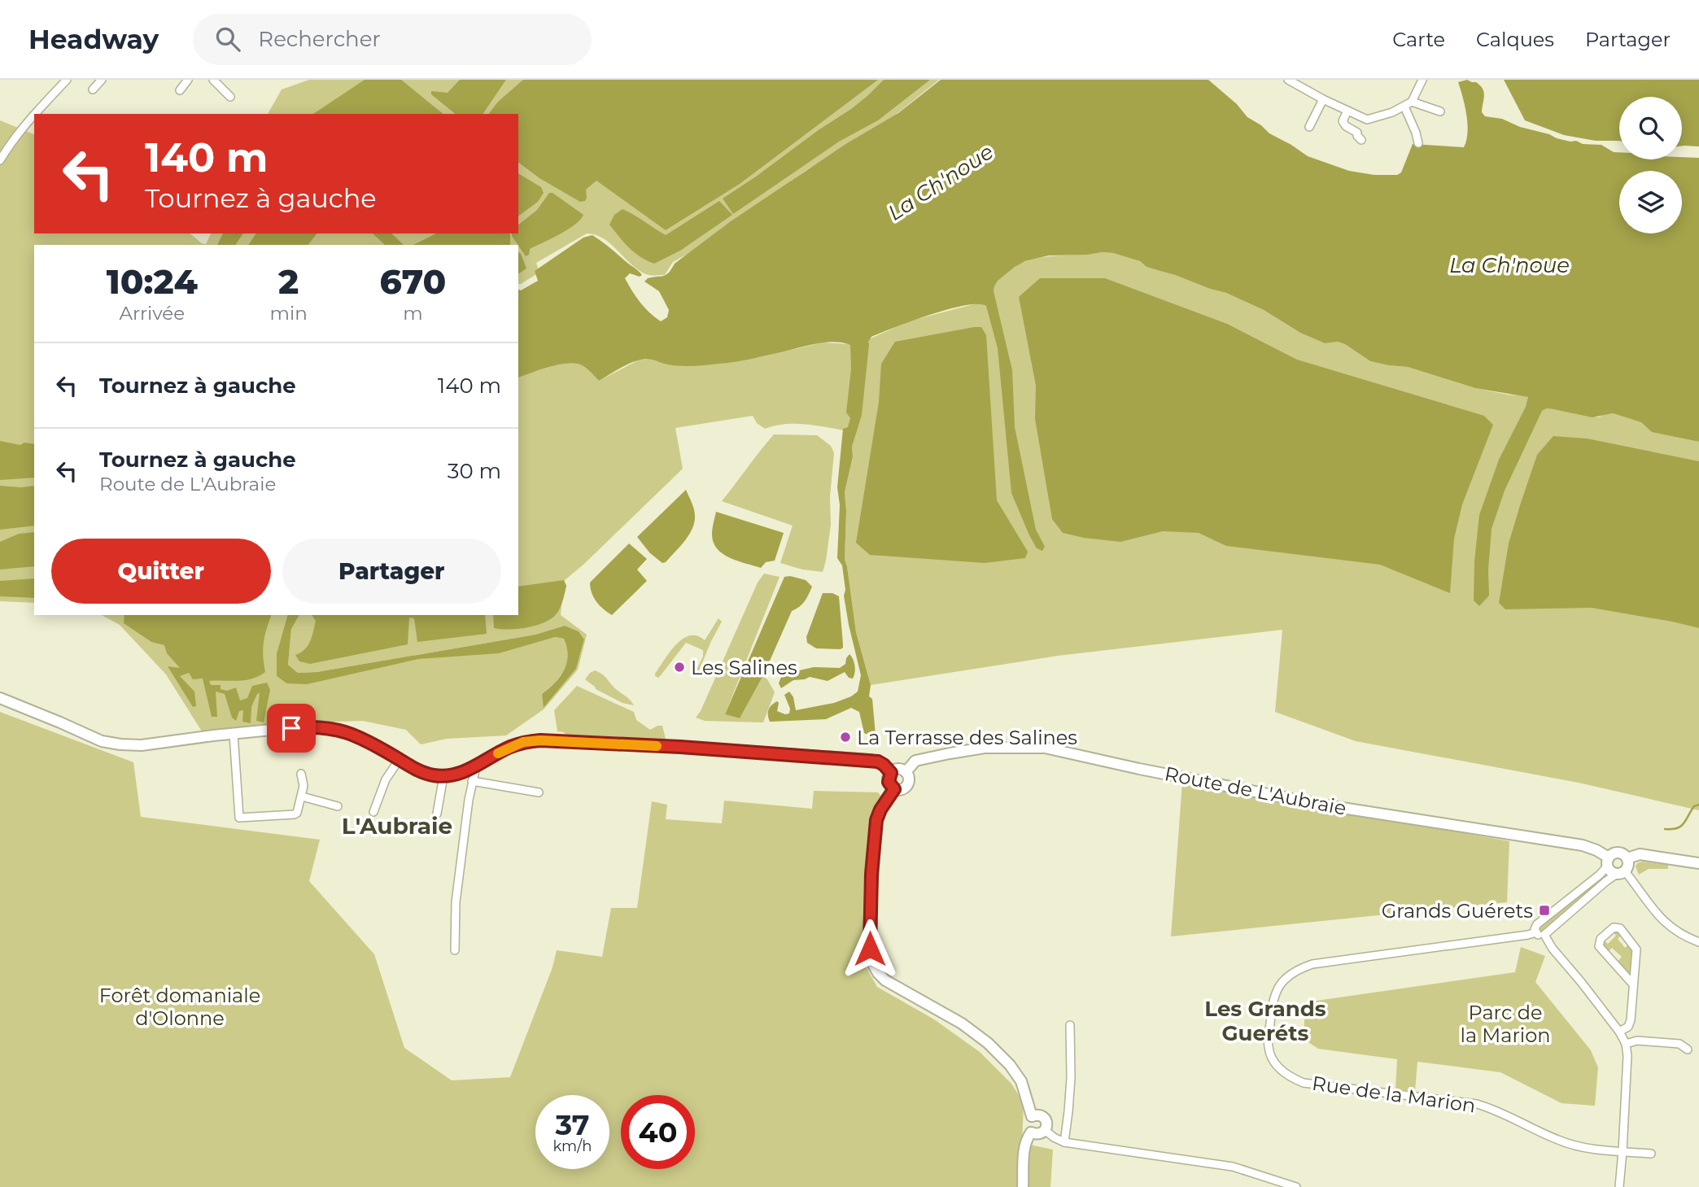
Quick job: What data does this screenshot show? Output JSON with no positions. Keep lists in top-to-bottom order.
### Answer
{
  "streets": {
    "street": ["Route de L'Aubraie", "Rue de la Marion"]
  },
  "districts": ["L'Aubraie", "Les Grands Gueréts"],
  "water": ["La Ch'noue"],
  "parks": ["Forêt domaniale d'Olonne", "Parc de la Marion"],
  "places": {
    "other": ["Les Salines", "La Terrasse des Salines"],
    "transit": ["Grands Guérets"]
  },
  "page": {
    "header": "Headway",
    "search": "Rechercher",
    "nav": ["Carte", "Calques", "Partager"],
    "turn": ["140 m", "Tournez à gauche"],
    "eta": [
      "10:24",
      "Arrivée",
      "2",
      "min",
      "670",
      "m"
    ],
    "list": [
      {
        "name": "Tournez à gauche",
        "value": "140 m"
      },
      {
        "name": "Tournez à gauche",
        "note": "Route de L'Aubraie",
        "value": "30 m"
      }
    ],
    "buttons": ["Quitter", "Partager"],
    "speed": "37 km/h",
    "limit": "40"
  }
}
